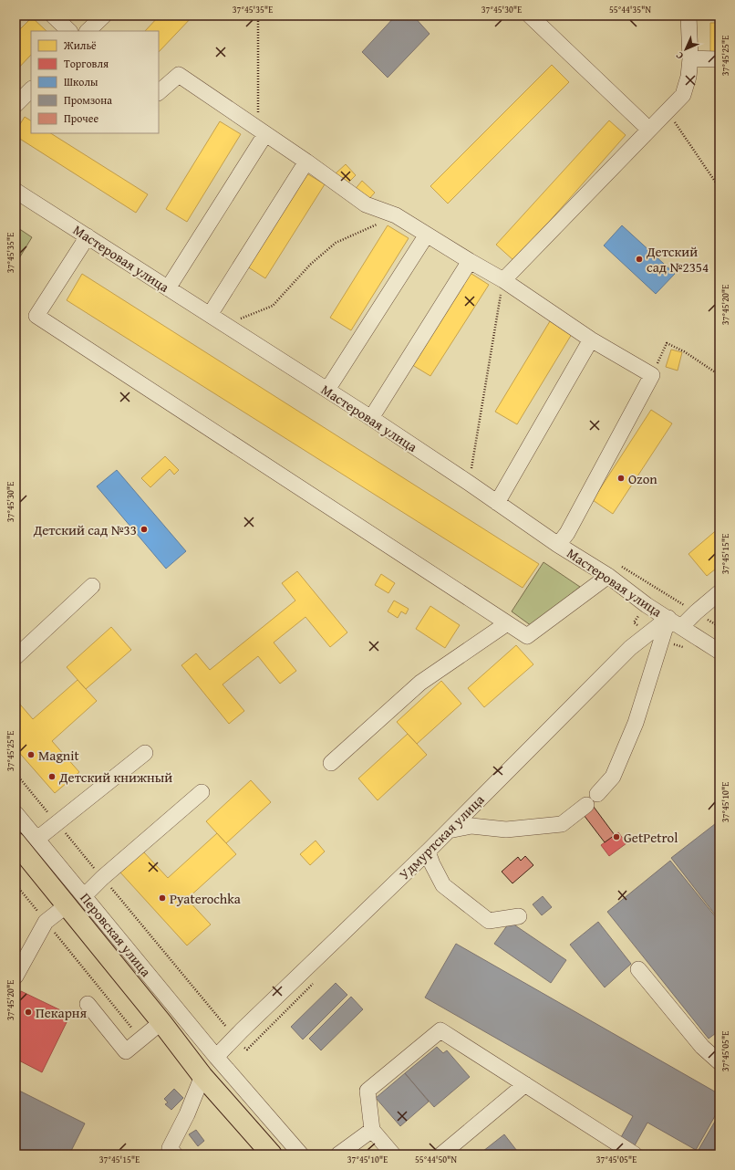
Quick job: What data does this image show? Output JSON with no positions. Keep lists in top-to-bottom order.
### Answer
{
  "streets": {
    "main road": ["Перовская улица"],
    "street": ["Мастеровая улица", "Удмуртская улица"]
  },
  "crossings": [
    ["Мастеровая улица", "Удмуртская улица"],
    ["Удмуртская улица", "Перовская улица"]
  ],
  "places": [
    "Детский сад №2354",
    "Ozon",
    "Детский сад №33",
    "Magnit",
    "Детский книжный",
    "GetPetrol",
    "Pyaterochka",
    "Пекарня"
  ],
  "legend": [
    "Жильё",
    "Торговля",
    "Школы",
    "Промзона",
    "Прочее"
  ],
  "north": "bottom left",
  "coordinates": [
    "37°45'35\"E",
    "37°45'30\"E",
    "55°44'35\"N",
    "37°45'25\"E",
    "37°45'20\"E",
    "37°45'15\"E",
    "37°45'10\"E",
    "37°45'05\"E",
    "55°44'50\"N"
  ]
}
